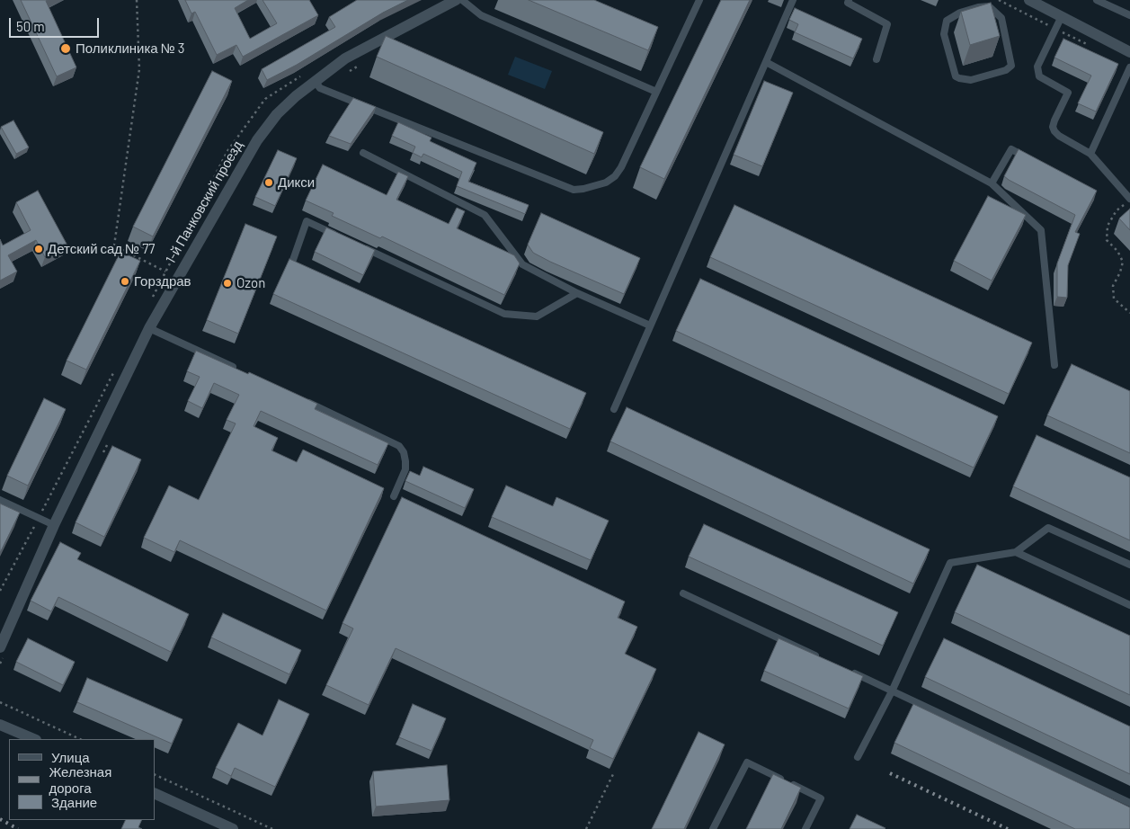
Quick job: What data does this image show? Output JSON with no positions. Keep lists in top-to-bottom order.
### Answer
{
  "streets": {
    "street": ["1-й Панковский проезд"]
  },
  "places": [
    "Поликлиника № 3",
    "Дикси",
    "Детский сад № 77",
    "Горздрав",
    "Ozon"
  ],
  "legend": ["Улица", "Железная дорога", "Здание"],
  "scale_bar": "50 m"
}
